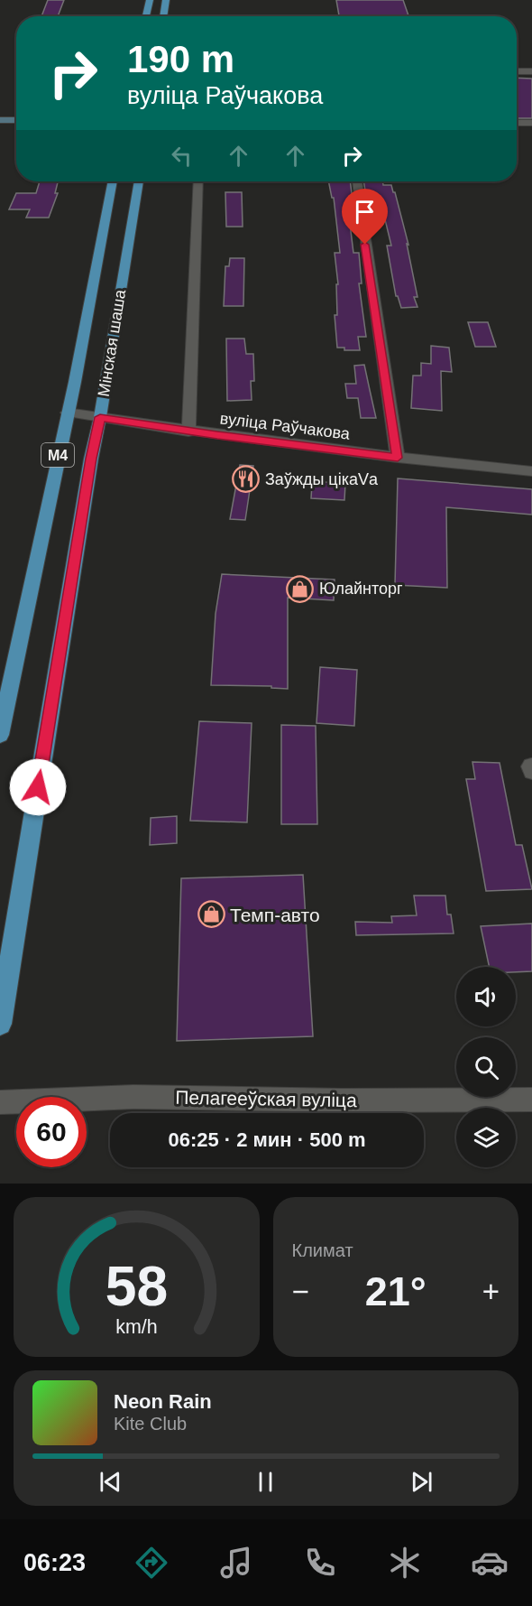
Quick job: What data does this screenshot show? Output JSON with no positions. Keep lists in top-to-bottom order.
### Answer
{
  "streets": {
    "main road": ["Мінская шаша", "М4"],
    "street": ["вуліца Раўчакова", "Пелагееўская вуліца"]
  },
  "crossings": [
    ["Мінская шаша", "вуліца Раўчакова"]
  ],
  "places": {
    "restaurant": ["Заўжды цікаVа"],
    "shop": ["Юлайнторг", "Темп-авто"]
  },
  "page": {
    "turn": ["190 m", "вуліца Раўчакова"],
    "limit": "60",
    "trip": "06:25 · 2 мин · 500 m",
    "tile": "Климат",
    "heat": ["−", "21°", "+"],
    "song": ["Neon Rain", "Kite Club"],
    "tabs": "06:23",
    "gauge": ["58", "km/h"]
  }
}
